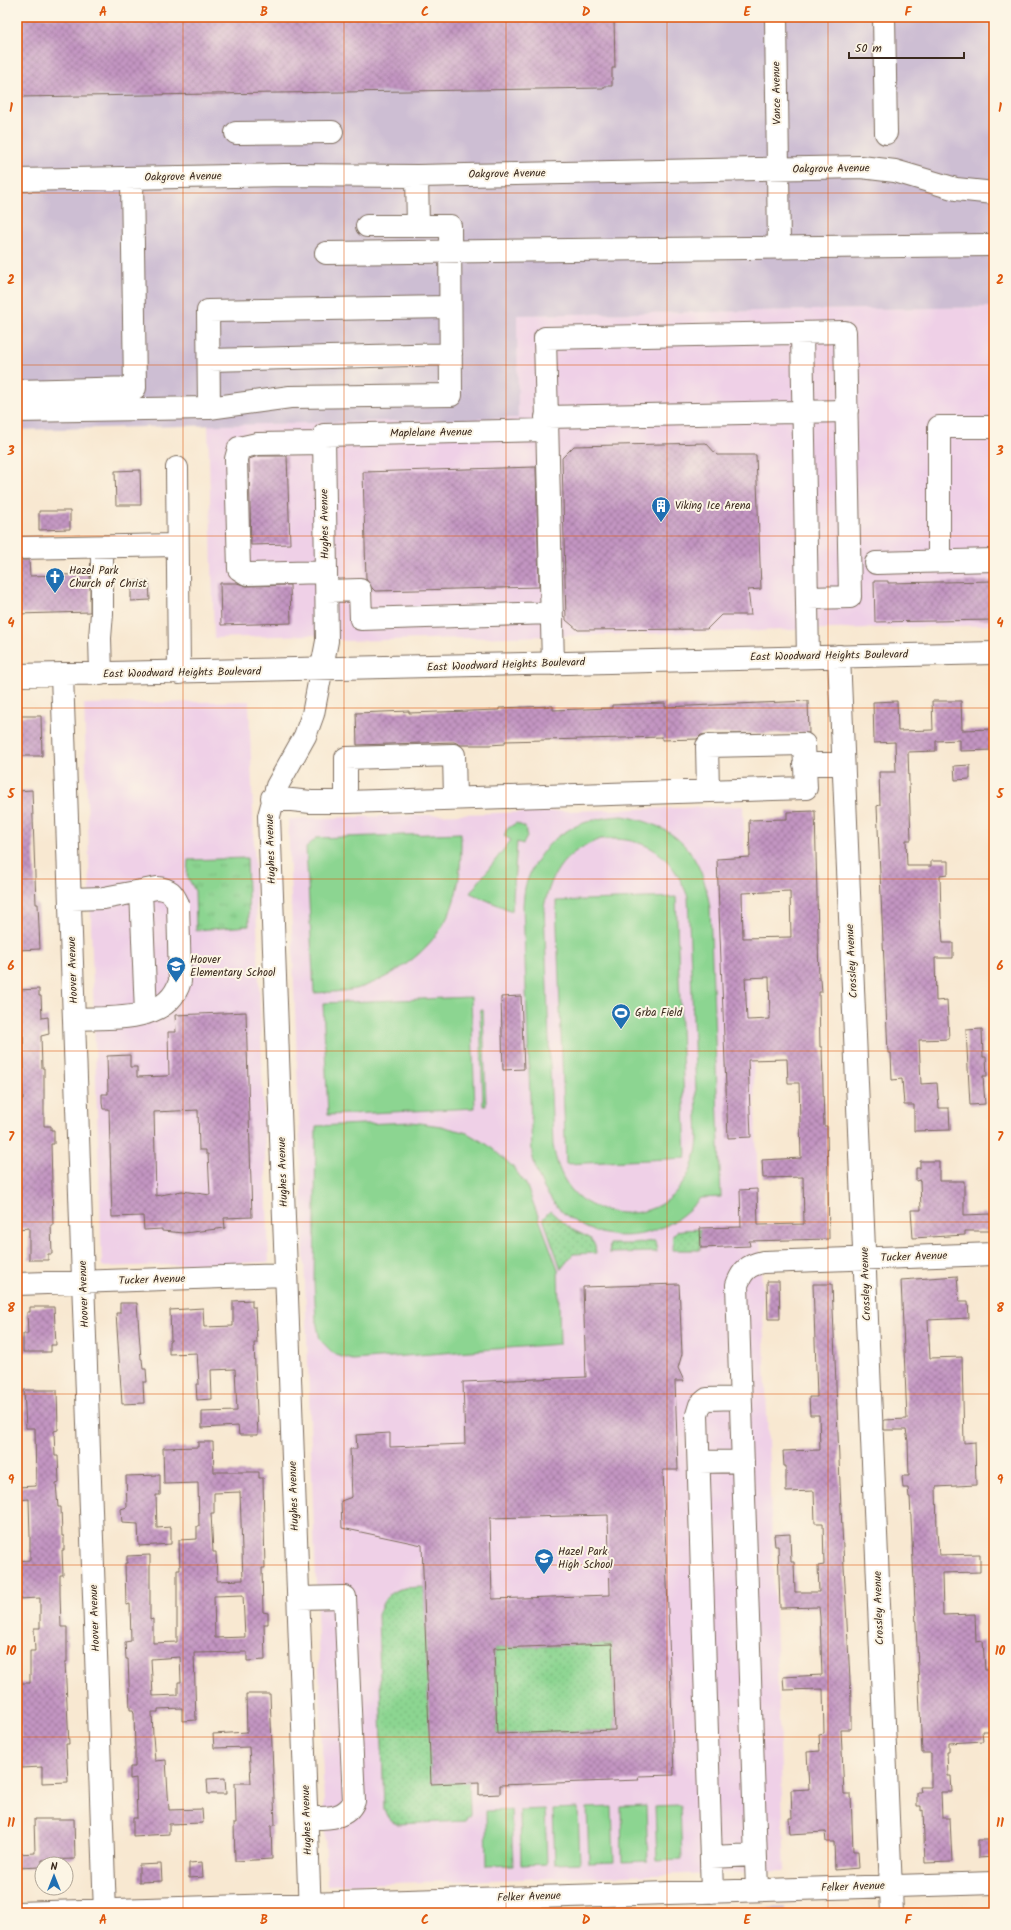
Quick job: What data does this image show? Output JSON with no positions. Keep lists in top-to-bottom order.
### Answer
{
  "streets": {
    "street": [
      "Vance Avenue",
      "Oakgrove Avenue",
      "Maplelane Avenue",
      "Hughes Avenue",
      "East Woodward Heights Boulevard",
      "Crossley Avenue",
      "Hoover Avenue",
      "Tucker Avenue",
      "Felker Avenue"
    ]
  },
  "crossings": [
    ["Vance Avenue", "Oakgrove Avenue"],
    ["Maplelane Avenue", "Hughes Avenue"],
    ["Hughes Avenue", "East Woodward Heights Boulevard"],
    ["Hughes Avenue", "Tucker Avenue"],
    ["Hughes Avenue", "Felker Avenue"],
    ["East Woodward Heights Boulevard", "Crossley Avenue"],
    ["East Woodward Heights Boulevard", "Hoover Avenue"],
    ["Crossley Avenue", "Tucker Avenue"],
    ["Crossley Avenue", "Felker Avenue"],
    ["Hoover Avenue", "Tucker Avenue"],
    ["Hoover Avenue", "Felker Avenue"]
  ],
  "places": {
    "building": ["Viking Ice Arena"],
    "church": ["Hazel Park Church of Christ"],
    "school or university": ["Hoover Elementary School", "Hazel Park High School"],
    "sports": ["Grba Field"]
  },
  "scale_bar": "50 m",
  "north": "top",
  "grid": {
    "columns": [
      "A",
      "B",
      "C",
      "D",
      "E",
      "F"
    ],
    "rows": [
      "1",
      "2",
      "3",
      "4",
      "5",
      "6",
      "7",
      "8",
      "9",
      "10",
      "11"
    ]
  }
}
